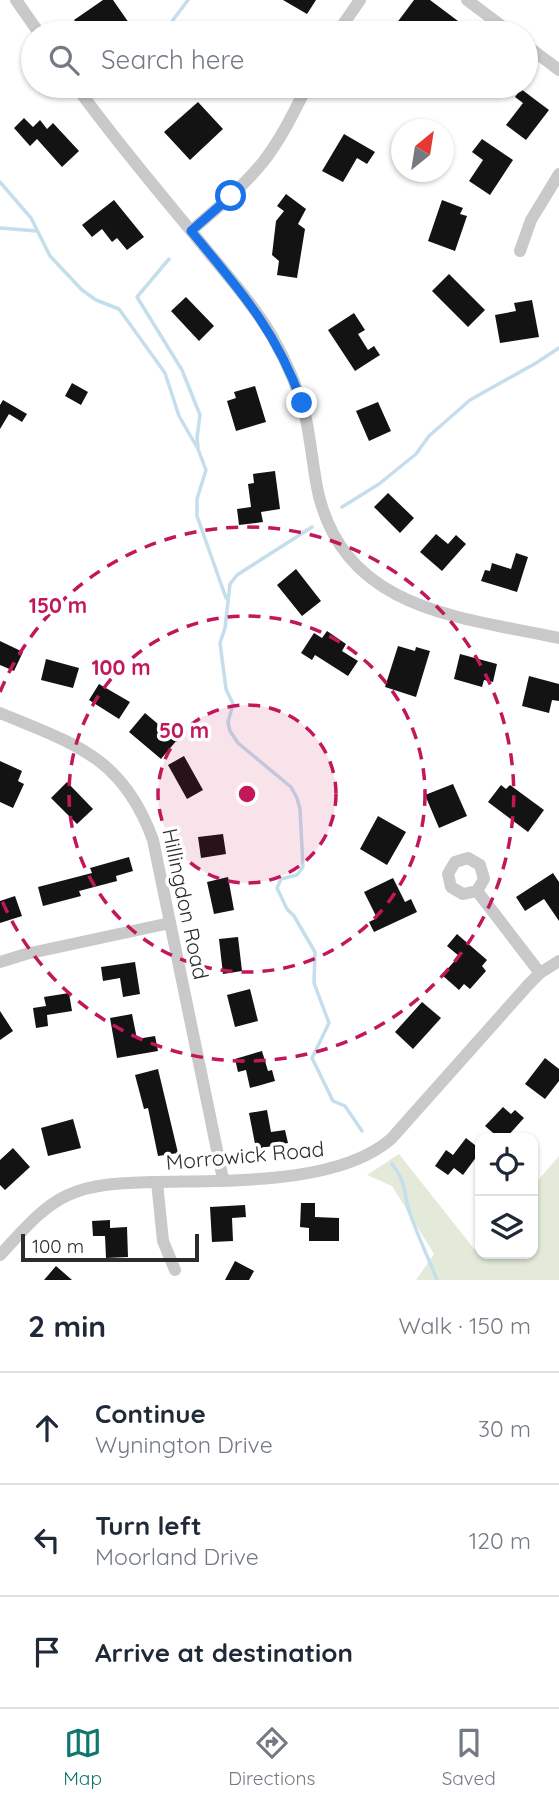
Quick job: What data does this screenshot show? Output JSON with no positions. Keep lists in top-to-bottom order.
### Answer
{
  "streets": {
    "street": ["Hillingdon Road", "Morrowick Road"]
  },
  "crossings": [
    ["Hillingdon Road", "Morrowick Road"]
  ],
  "scale_bar": "100 m",
  "north": "top right",
  "page": {
    "search": "Search here",
    "scale": "100 m",
    "heading": ["2 min", "Walk · 150 m"],
    "list": [
      ["Continue", "Wynington Drive", "30 m"],
      ["Turn left", "Moorland Drive", "120 m"],
      "Arrive at destination"
    ],
    "nav": ["Map", "Directions", "Saved"]
  },
  "rings": ["150 m", "100 m", "50 m"]
}
